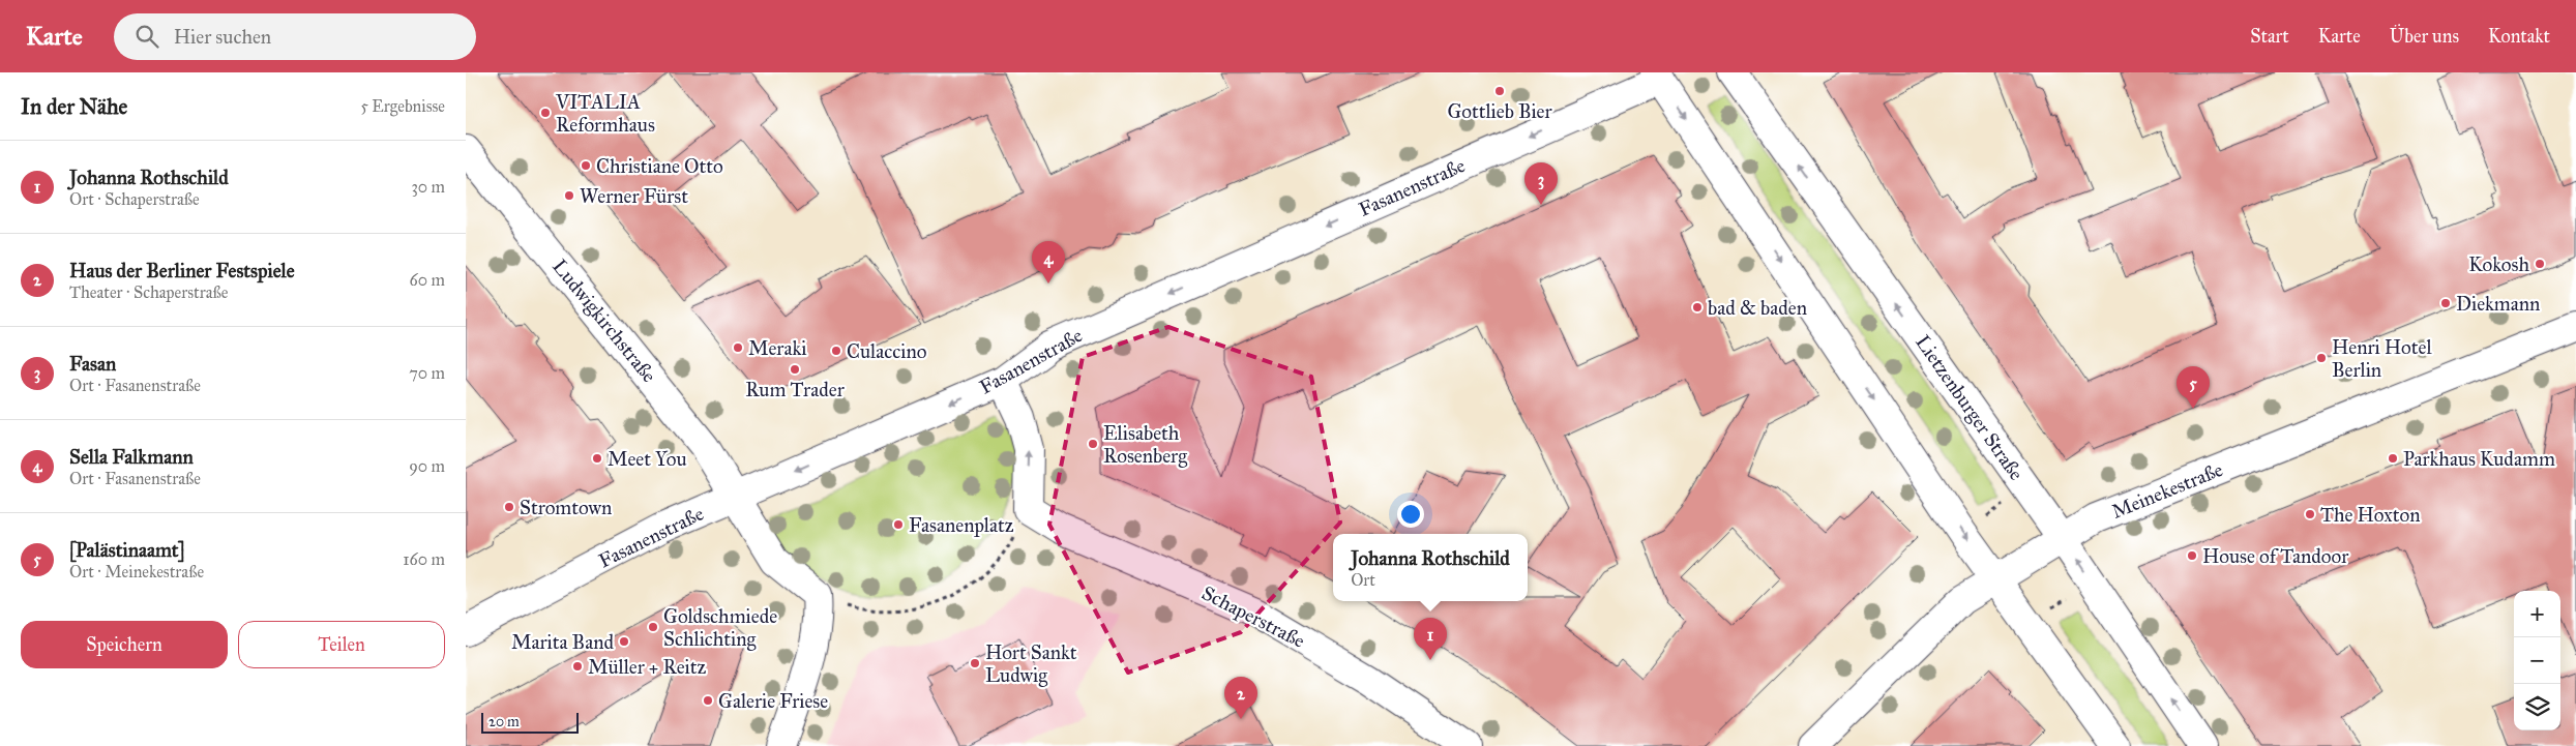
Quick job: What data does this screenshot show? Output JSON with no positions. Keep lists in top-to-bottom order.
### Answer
{
  "streets": {
    "street": [
      "Fasanenstraße",
      "Ludwigkirchstraße",
      "Lietzenburger Straße",
      "Meinekestraße",
      "Schaperstraße"
    ]
  },
  "crossings": [
    ["Fasanenstraße", "Ludwigkirchstraße"],
    ["Lietzenburger Straße", "Meinekestraße"]
  ],
  "one_way": ["Fasanenstraße"],
  "places": [
    "Gottlieb Bier",
    "VITALIA Reformhaus",
    "Christiane Otto",
    "Werner Fürst",
    "Kokosh",
    "Diekmann",
    "bad & baden",
    "Meraki",
    "Culaccino",
    "Henri Hotel Berlin",
    "Rum Trader",
    "Elisabeth Rosenberg",
    "Meet You",
    "Parkhaus Kudamm",
    "Stromtown",
    "The Hoxton",
    "Fasanenplatz",
    "House of Tandoor",
    "Goldschmiede Schlichting",
    "Marita Band",
    "Hort Sankt Ludwig",
    "Müller + Reitz",
    "Galerie Friese"
  ],
  "scale_bar": "20 m",
  "page": {
    "header": "Karte",
    "search": "Hier suchen",
    "nav": [
      "Start",
      "Karte",
      "Über uns",
      "Kontakt"
    ],
    "heading": ["In der Nähe", "5 Ergebnisse"],
    "list": [
      {
        "mark": "1",
        "name": "Johanna Rothschild",
        "note": "Ort · Schaperstraße",
        "value": "30 m"
      },
      {
        "mark": "2",
        "name": "Haus der Berliner Festspiele",
        "note": "Theater · Schaperstraße",
        "value": "60 m"
      },
      {
        "mark": "3",
        "name": "Fasan",
        "note": "Ort · Fasanenstraße",
        "value": "70 m"
      },
      {
        "mark": "4",
        "name": "Sella Falkmann",
        "note": "Ort · Fasanenstraße",
        "value": "90 m"
      },
      {
        "mark": "5",
        "name": "[Palästinaamt]",
        "note": "Ort · Meinekestraße",
        "value": "160 m"
      }
    ],
    "pins": [
      "3",
      "4",
      "5",
      "1",
      "2"
    ],
    "popup": ["Johanna Rothschild", "Ort"],
    "map_buttons": ["+", "−"],
    "buttons": ["Speichern", "Teilen"],
    "scale": "20 m"
  }
}
